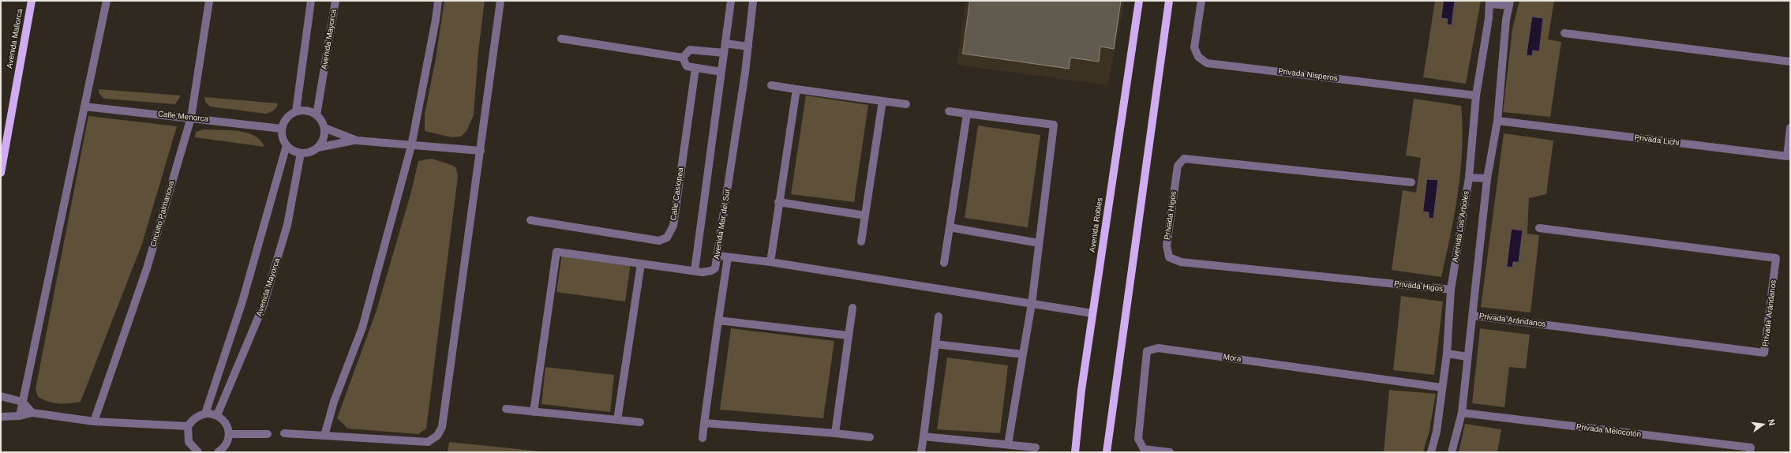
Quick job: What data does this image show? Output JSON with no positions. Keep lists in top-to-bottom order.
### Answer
{
  "streets": {
    "main road": ["Avenida Mallorca", "Avenida Robles"],
    "street": [
      "Avenida Mayorca",
      "Privada Nisperos",
      "Calle Menorca",
      "Privada Lichi",
      "Calle Casiopea",
      "Circuito Palmanova",
      "Privada Higos",
      "Avenida Mar del Sur",
      "Avenida Los Arboles",
      "Privada Arándanos",
      "Mora",
      "Privada Melocotón"
    ]
  },
  "crossings": [
    ["Avenida Mayorca", "Calle Menorca"],
    ["Privada Nisperos", "Avenida Los Arboles"],
    ["Calle Menorca", "Circuito Palmanova"],
    ["Privada Higos", "Avenida Los Arboles"],
    ["Avenida Los Arboles", "Mora"]
  ],
  "north": "right"
}
